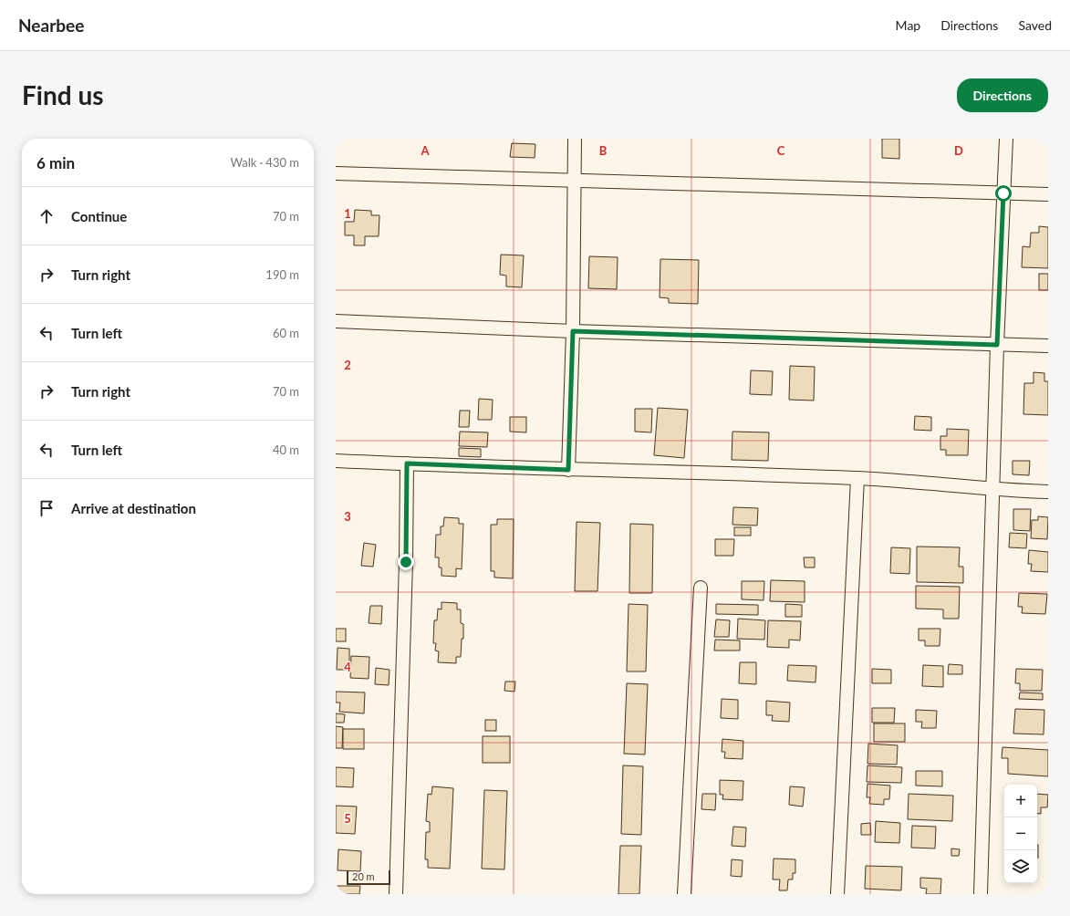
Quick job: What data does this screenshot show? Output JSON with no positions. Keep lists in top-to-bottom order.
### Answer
{
  "scale_bar": "20 m",
  "page": {
    "header": "Nearbee",
    "nav": ["Map", "Directions", "Saved"],
    "buttons": "Directions",
    "title": "Find us",
    "heading": ["6 min", "Walk · 430 m"],
    "list": [
      ["Continue", "70 m"],
      ["Turn right", "190 m"],
      ["Turn left", "60 m"],
      ["Turn right", "70 m"],
      ["Turn left", "40 m"],
      "Arrive at destination"
    ],
    "map_buttons": ["+", "−"],
    "scale": "20 m"
  },
  "grid": {
    "columns": [
      "A",
      "B",
      "C",
      "D"
    ],
    "rows": [
      "1",
      "2",
      "3",
      "4",
      "5"
    ]
  }
}
